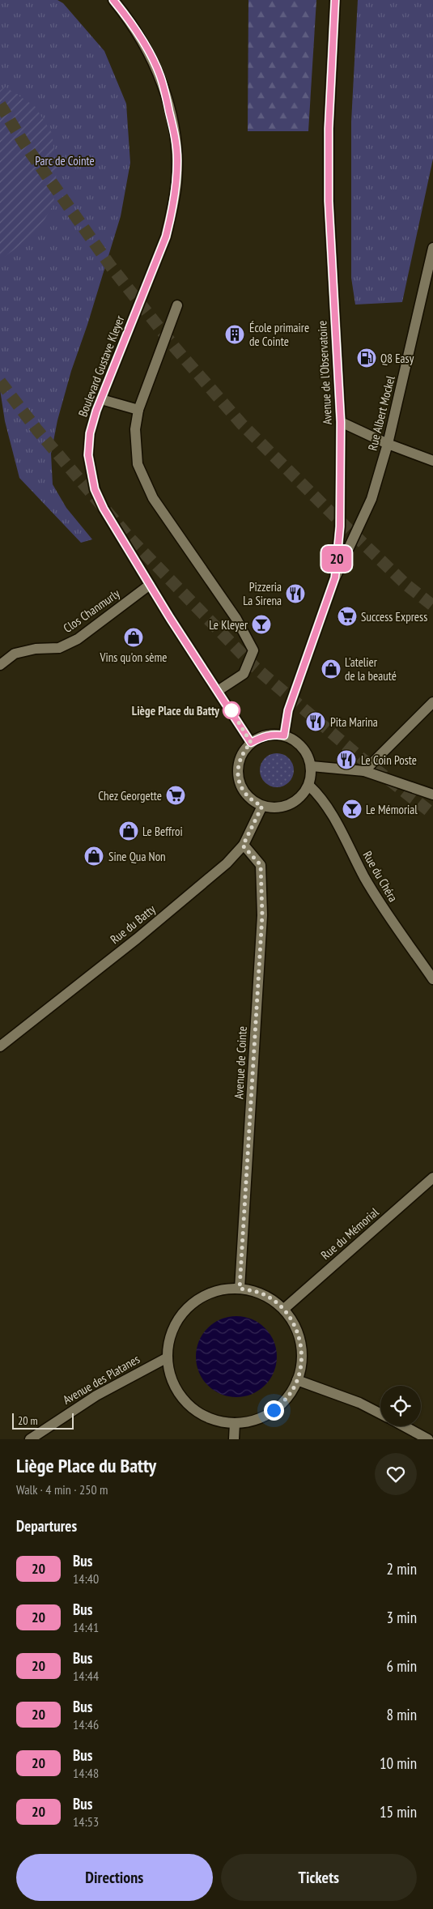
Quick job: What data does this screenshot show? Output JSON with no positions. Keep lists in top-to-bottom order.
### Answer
{
  "streets": {
    "street": [
      "Boulevard Gustave Kleyer",
      "Avenue de l'Observatoire",
      "Rue Albert Mockel",
      "Clos Chanmurly",
      "Rue du Chéra",
      "Rue du Batty",
      "Avenue de Cointe",
      "Rue du Mémorial",
      "Avenue des Platanes"
    ]
  },
  "crossings": [
    ["Boulevard Gustave Kleyer", "Avenue de l'Observatoire"],
    ["Boulevard Gustave Kleyer", "Clos Chanmurly"],
    ["Boulevard Gustave Kleyer", "Rue du Chéra"],
    ["Boulevard Gustave Kleyer", "Rue du Batty"],
    ["Avenue de l'Observatoire", "Rue Albert Mockel"],
    ["Avenue de l'Observatoire", "Rue du Chéra"],
    ["Avenue de l'Observatoire", "Rue du Batty"],
    ["Rue du Chéra", "Rue du Batty"],
    ["Rue du Batty", "Avenue de Cointe"],
    ["Avenue de Cointe", "Rue du Mémorial"],
    ["Avenue de Cointe", "Avenue des Platanes"],
    ["Rue du Mémorial", "Avenue des Platanes"]
  ],
  "parks": ["Parc de Cointe"],
  "places": {
    "building": ["École primaire de Cointe"],
    "fuel station": ["Q8 Easy"],
    "restaurant": ["Pizzeria La Sirena", "Pita Marina", "Le Coin Poste"],
    "supermarket": ["Success Express", "Chez Georgette"],
    "bar": ["Le Kleyer", "Le Mémorial"],
    "shop": [
      "Vins qu'on sème",
      "L'atelier de la beauté",
      "Le Beffroi",
      "Sine Qua Non"
    ],
    "other": ["Liège Place du Batty"]
  },
  "lines": ["bus line 20"],
  "scale_bar": "20 m",
  "page": {
    "on_map": "20",
    "scale": "20 m",
    "heading": [
      ["Liège Place du Batty", "Walk · 4 min · 250 m"],
      "Departures"
    ],
    "list": [
      {
        "mark": "20",
        "name": "Bus",
        "note": "14:40",
        "value": "2 min"
      },
      {
        "mark": "20",
        "name": "Bus",
        "note": "14:41",
        "value": "3 min"
      },
      {
        "mark": "20",
        "name": "Bus",
        "note": "14:44",
        "value": "6 min"
      },
      {
        "mark": "20",
        "name": "Bus",
        "note": "14:46",
        "value": "8 min"
      },
      {
        "mark": "20",
        "name": "Bus",
        "note": "14:48",
        "value": "10 min"
      },
      {
        "mark": "20",
        "name": "Bus",
        "note": "14:53",
        "value": "15 min"
      }
    ],
    "buttons": ["Directions", "Tickets"]
  }
}
